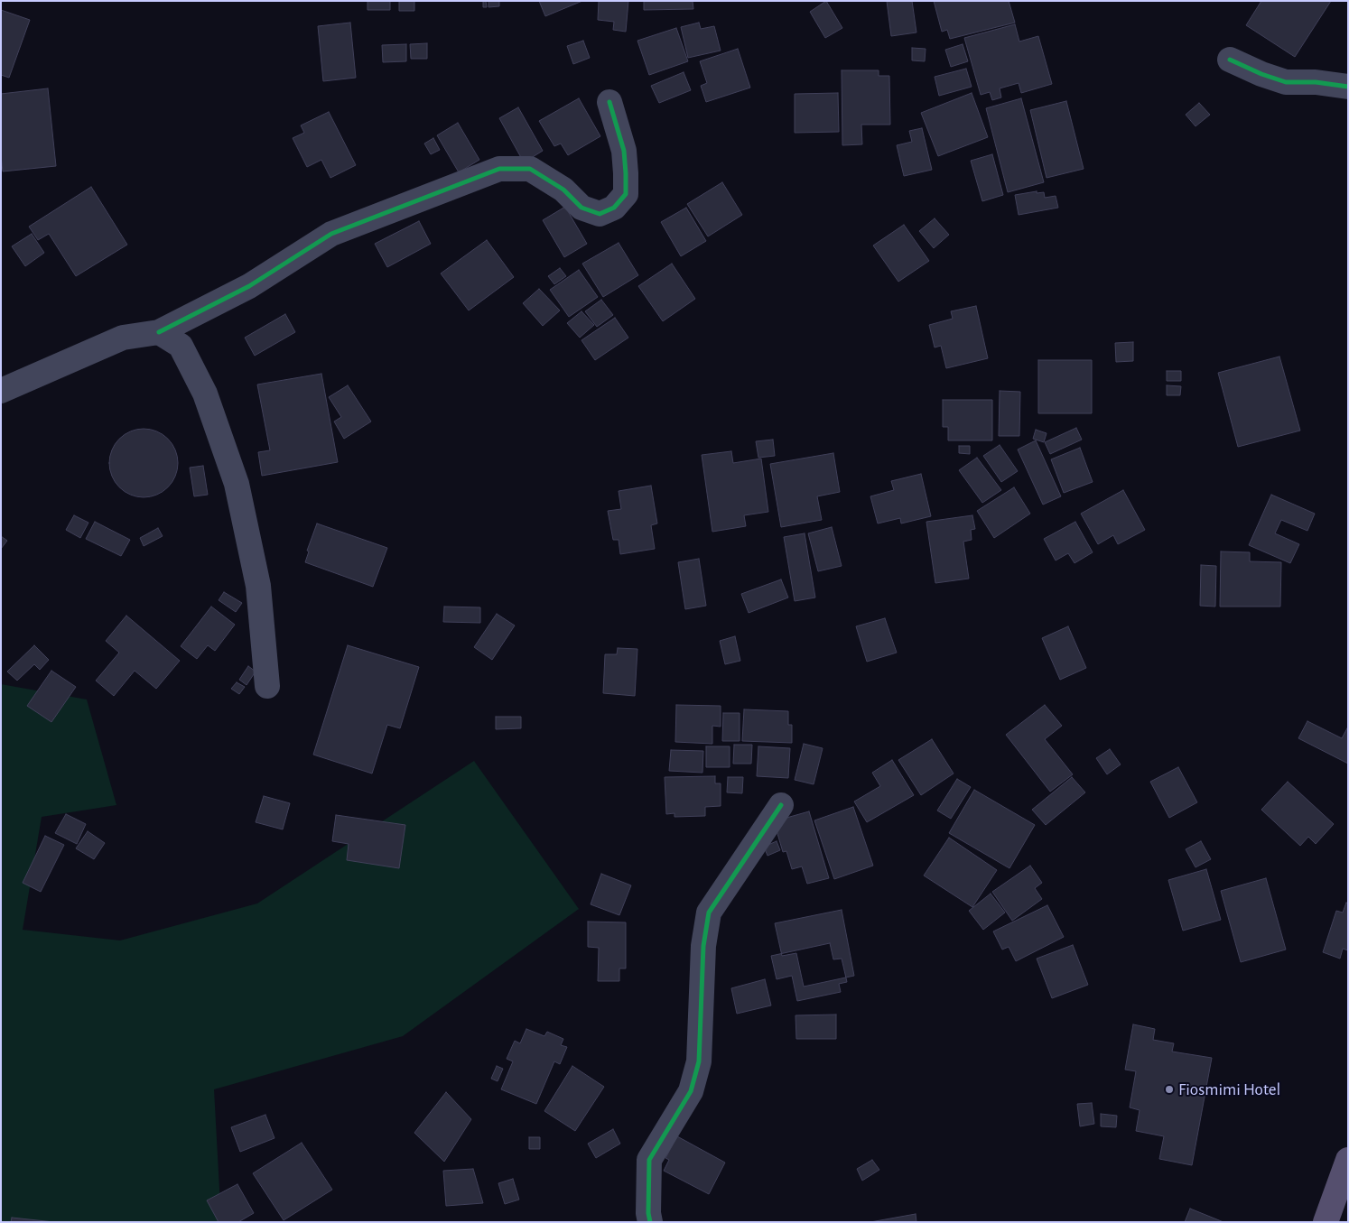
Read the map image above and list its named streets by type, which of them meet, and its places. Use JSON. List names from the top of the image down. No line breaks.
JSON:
{"places":["Fiosmimi Hotel"]}
